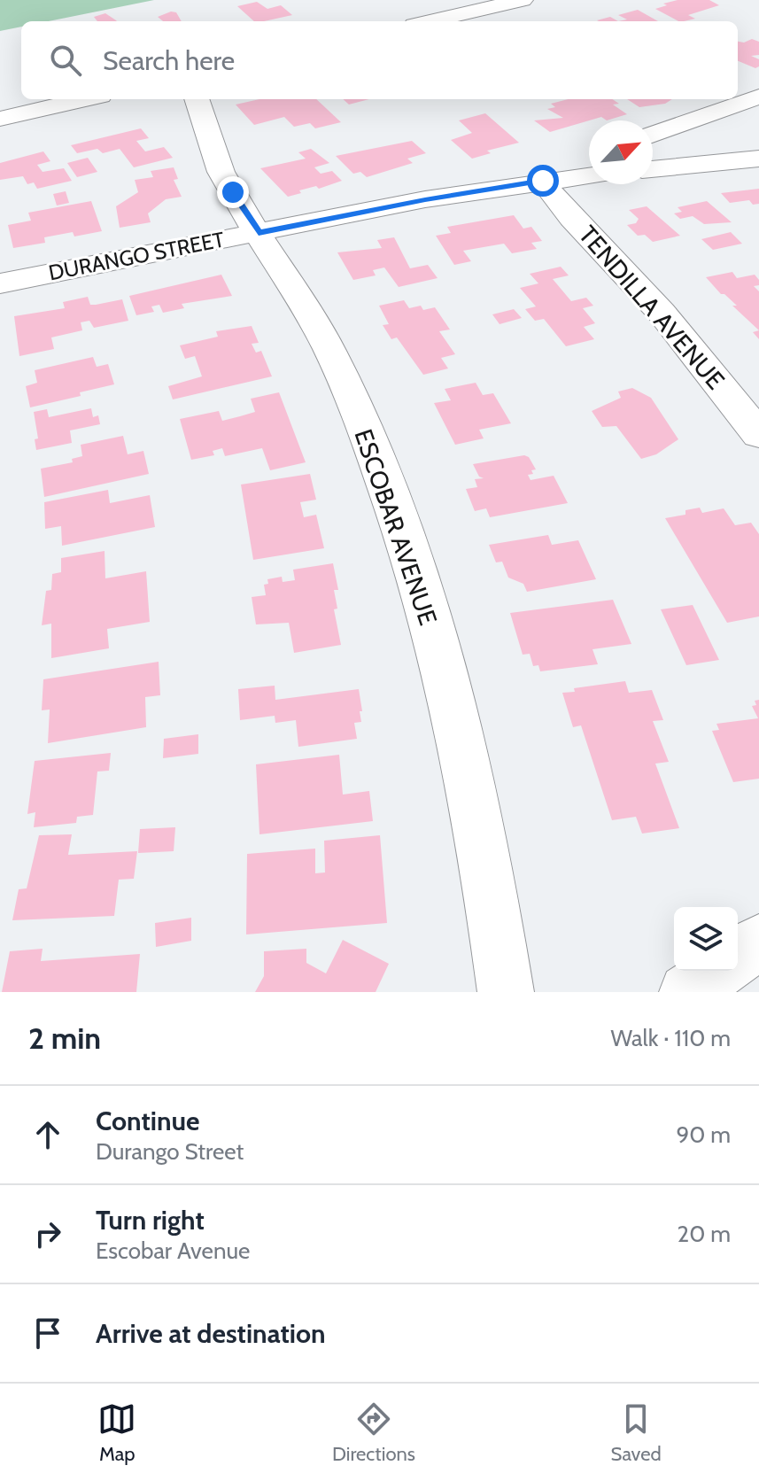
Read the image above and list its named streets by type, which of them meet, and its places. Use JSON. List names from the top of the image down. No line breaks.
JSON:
{"streets":{"street":["DURANGO STREET","TENDILLA AVENUE","ESCOBAR AVENUE"]},"crossings":[["DURANGO STREET","TENDILLA AVENUE"],["DURANGO STREET","ESCOBAR AVENUE"]],"north":"top right","page":{"search":"Search here","heading":["2 min","Walk · 110 m"],"list":[["Continue","Durango Street","90 m"],["Turn right","Escobar Avenue","20 m"],"Arrive at destination"],"nav":["Map","Directions","Saved"]}}
